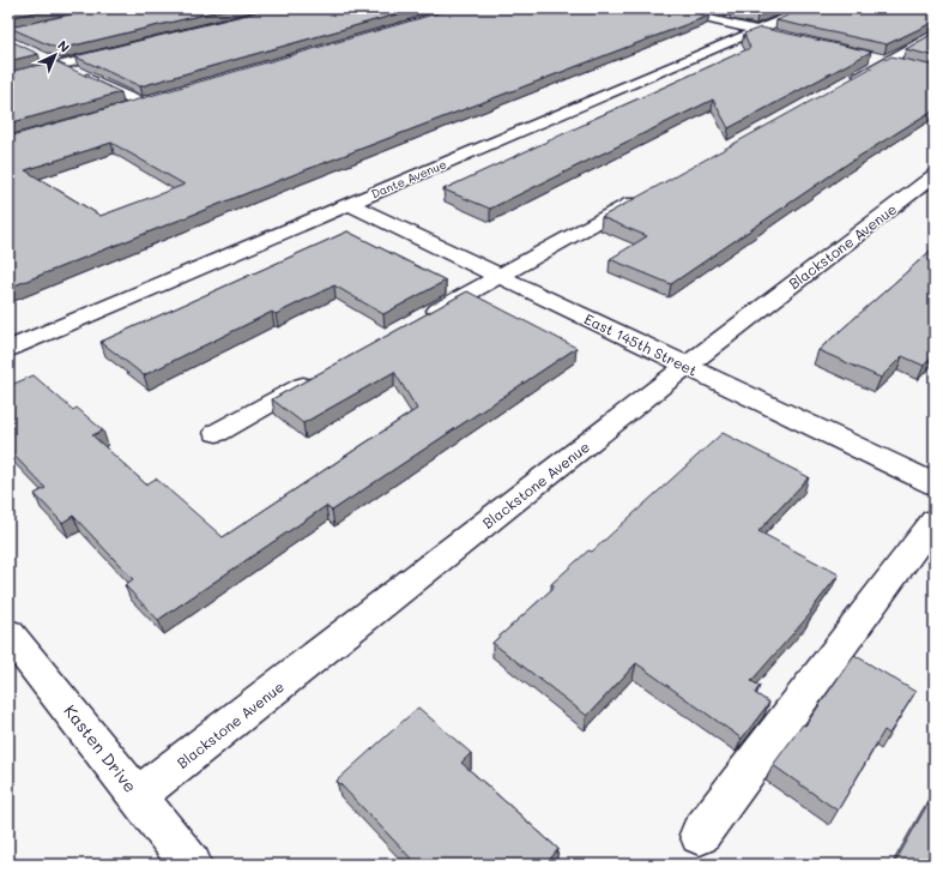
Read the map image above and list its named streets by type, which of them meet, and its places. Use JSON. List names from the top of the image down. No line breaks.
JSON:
{"streets":{"street":["Dante Avenue","Blackstone Avenue","East 145th Street","Kasten Drive"]},"crossings":[["Dante Avenue","East 145th Street"],["Blackstone Avenue","East 145th Street"],["Blackstone Avenue","Kasten Drive"]],"north":"top right"}
